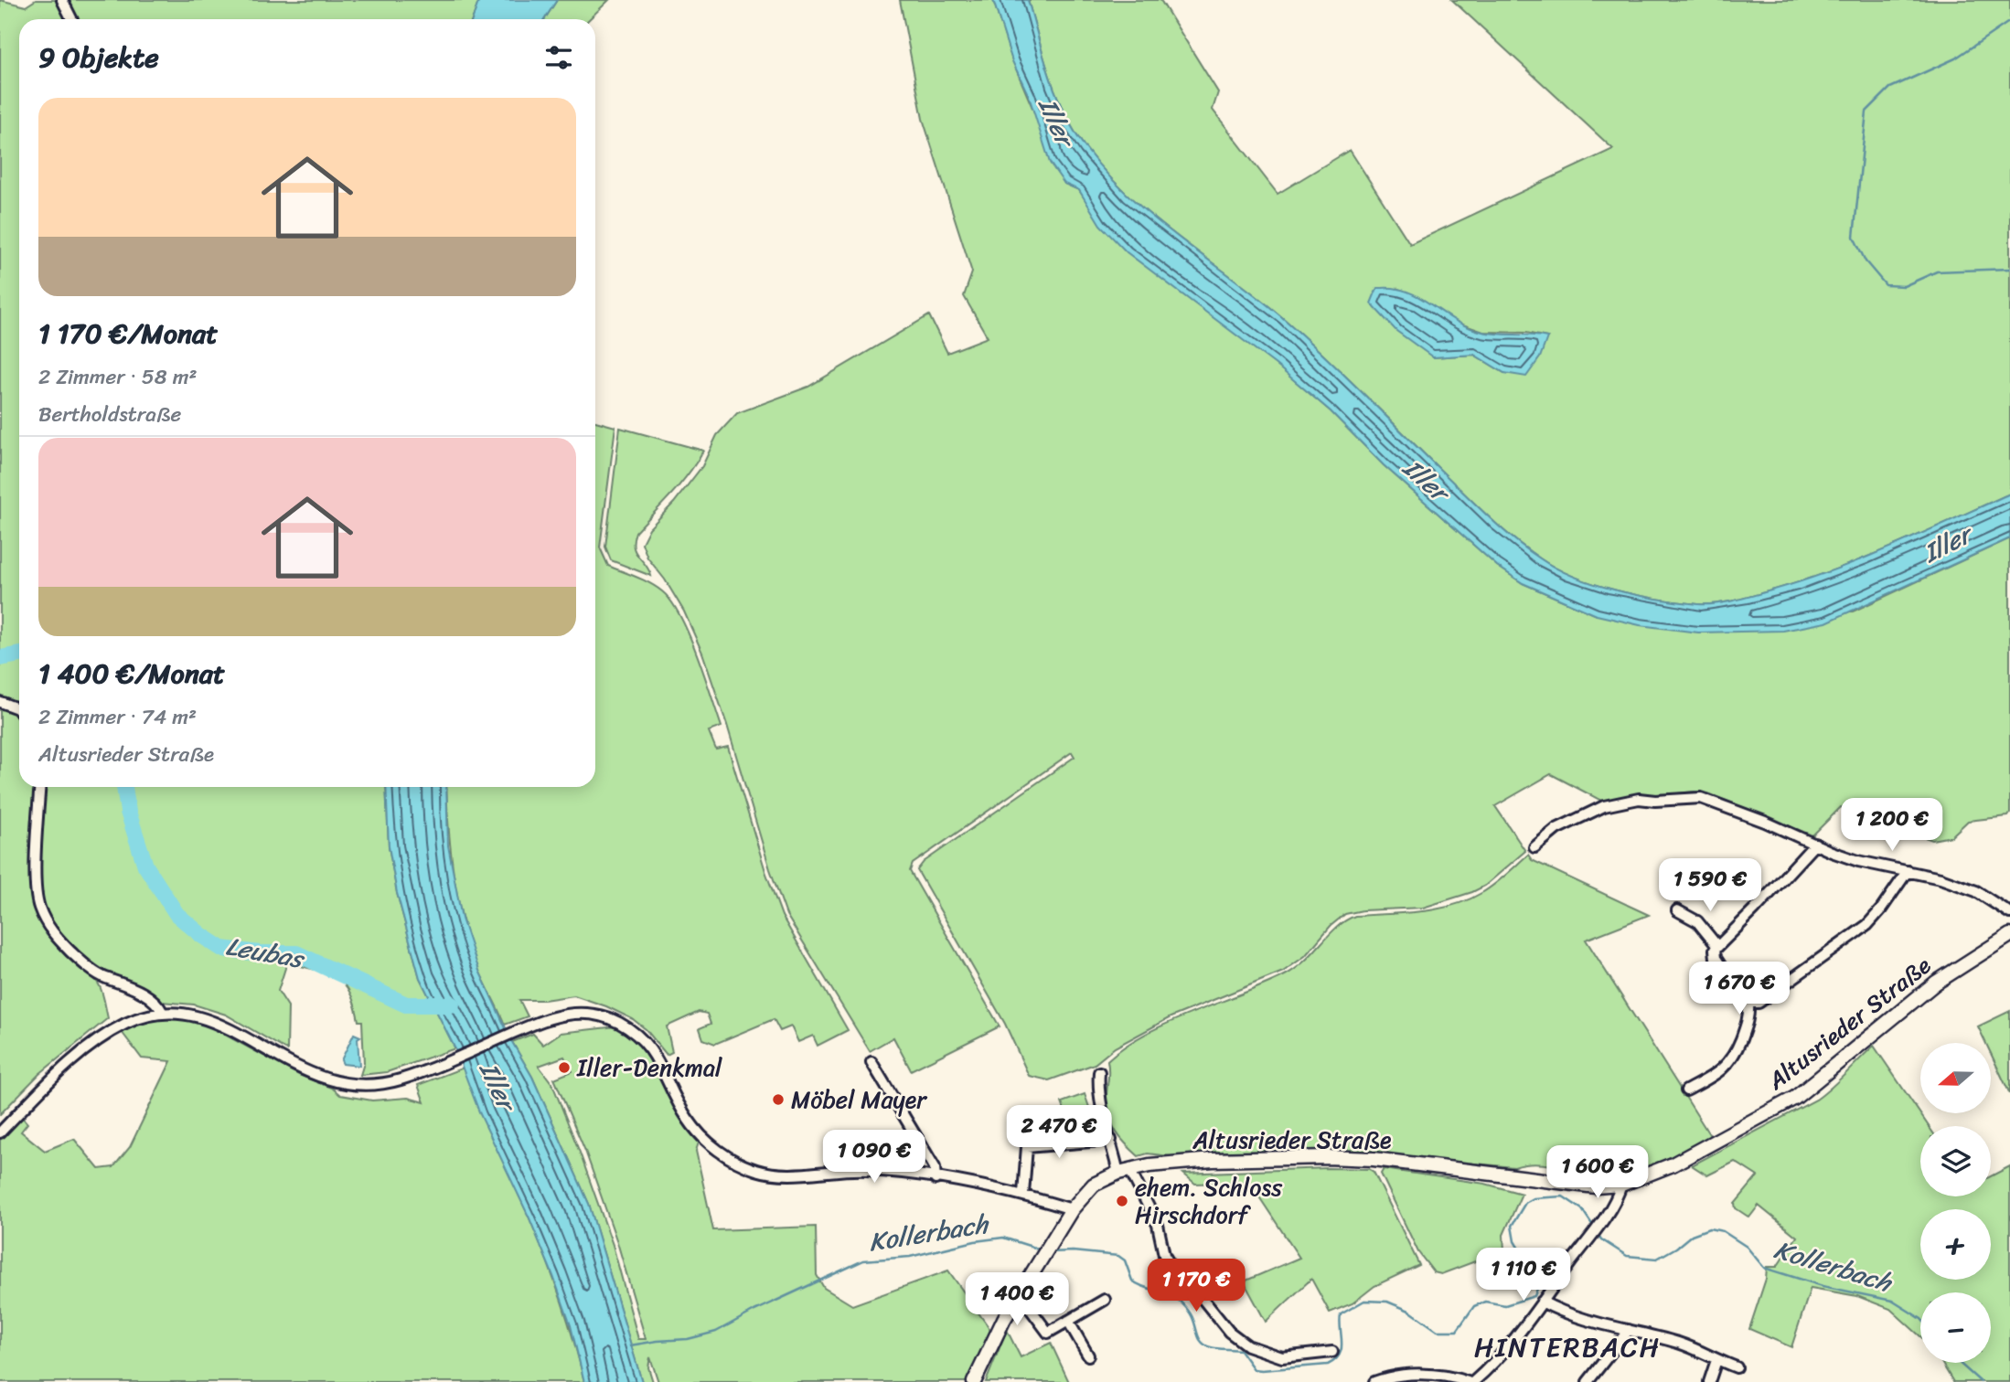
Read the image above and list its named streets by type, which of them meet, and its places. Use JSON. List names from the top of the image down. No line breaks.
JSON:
{"streets":{"main road":["Altusrieder Straße"]},"districts":["HINTERBACH"],"water":["Iller","Leubas","Kollerbach"],"places":["Iller-Denkmal","Möbel Mayer","ehem. Schloss Hirschdorf"],"north":"left","page":{"heading":"9 Objekte","list":[{"name":"1 170 €/Monat","note":"2 Zimmer · 58 m² · Bertholdstraße"},{"name":"1 400 €/Monat","note":"2 Zimmer · 74 m² · Altusrieder Straße"}],"price":["1 200 €","1 590 €","1 670 €","2 470 €","1 090 €","1 600 €","1 110 €","1 170 €","1 400 €"],"map_buttons":["+","−"]}}
